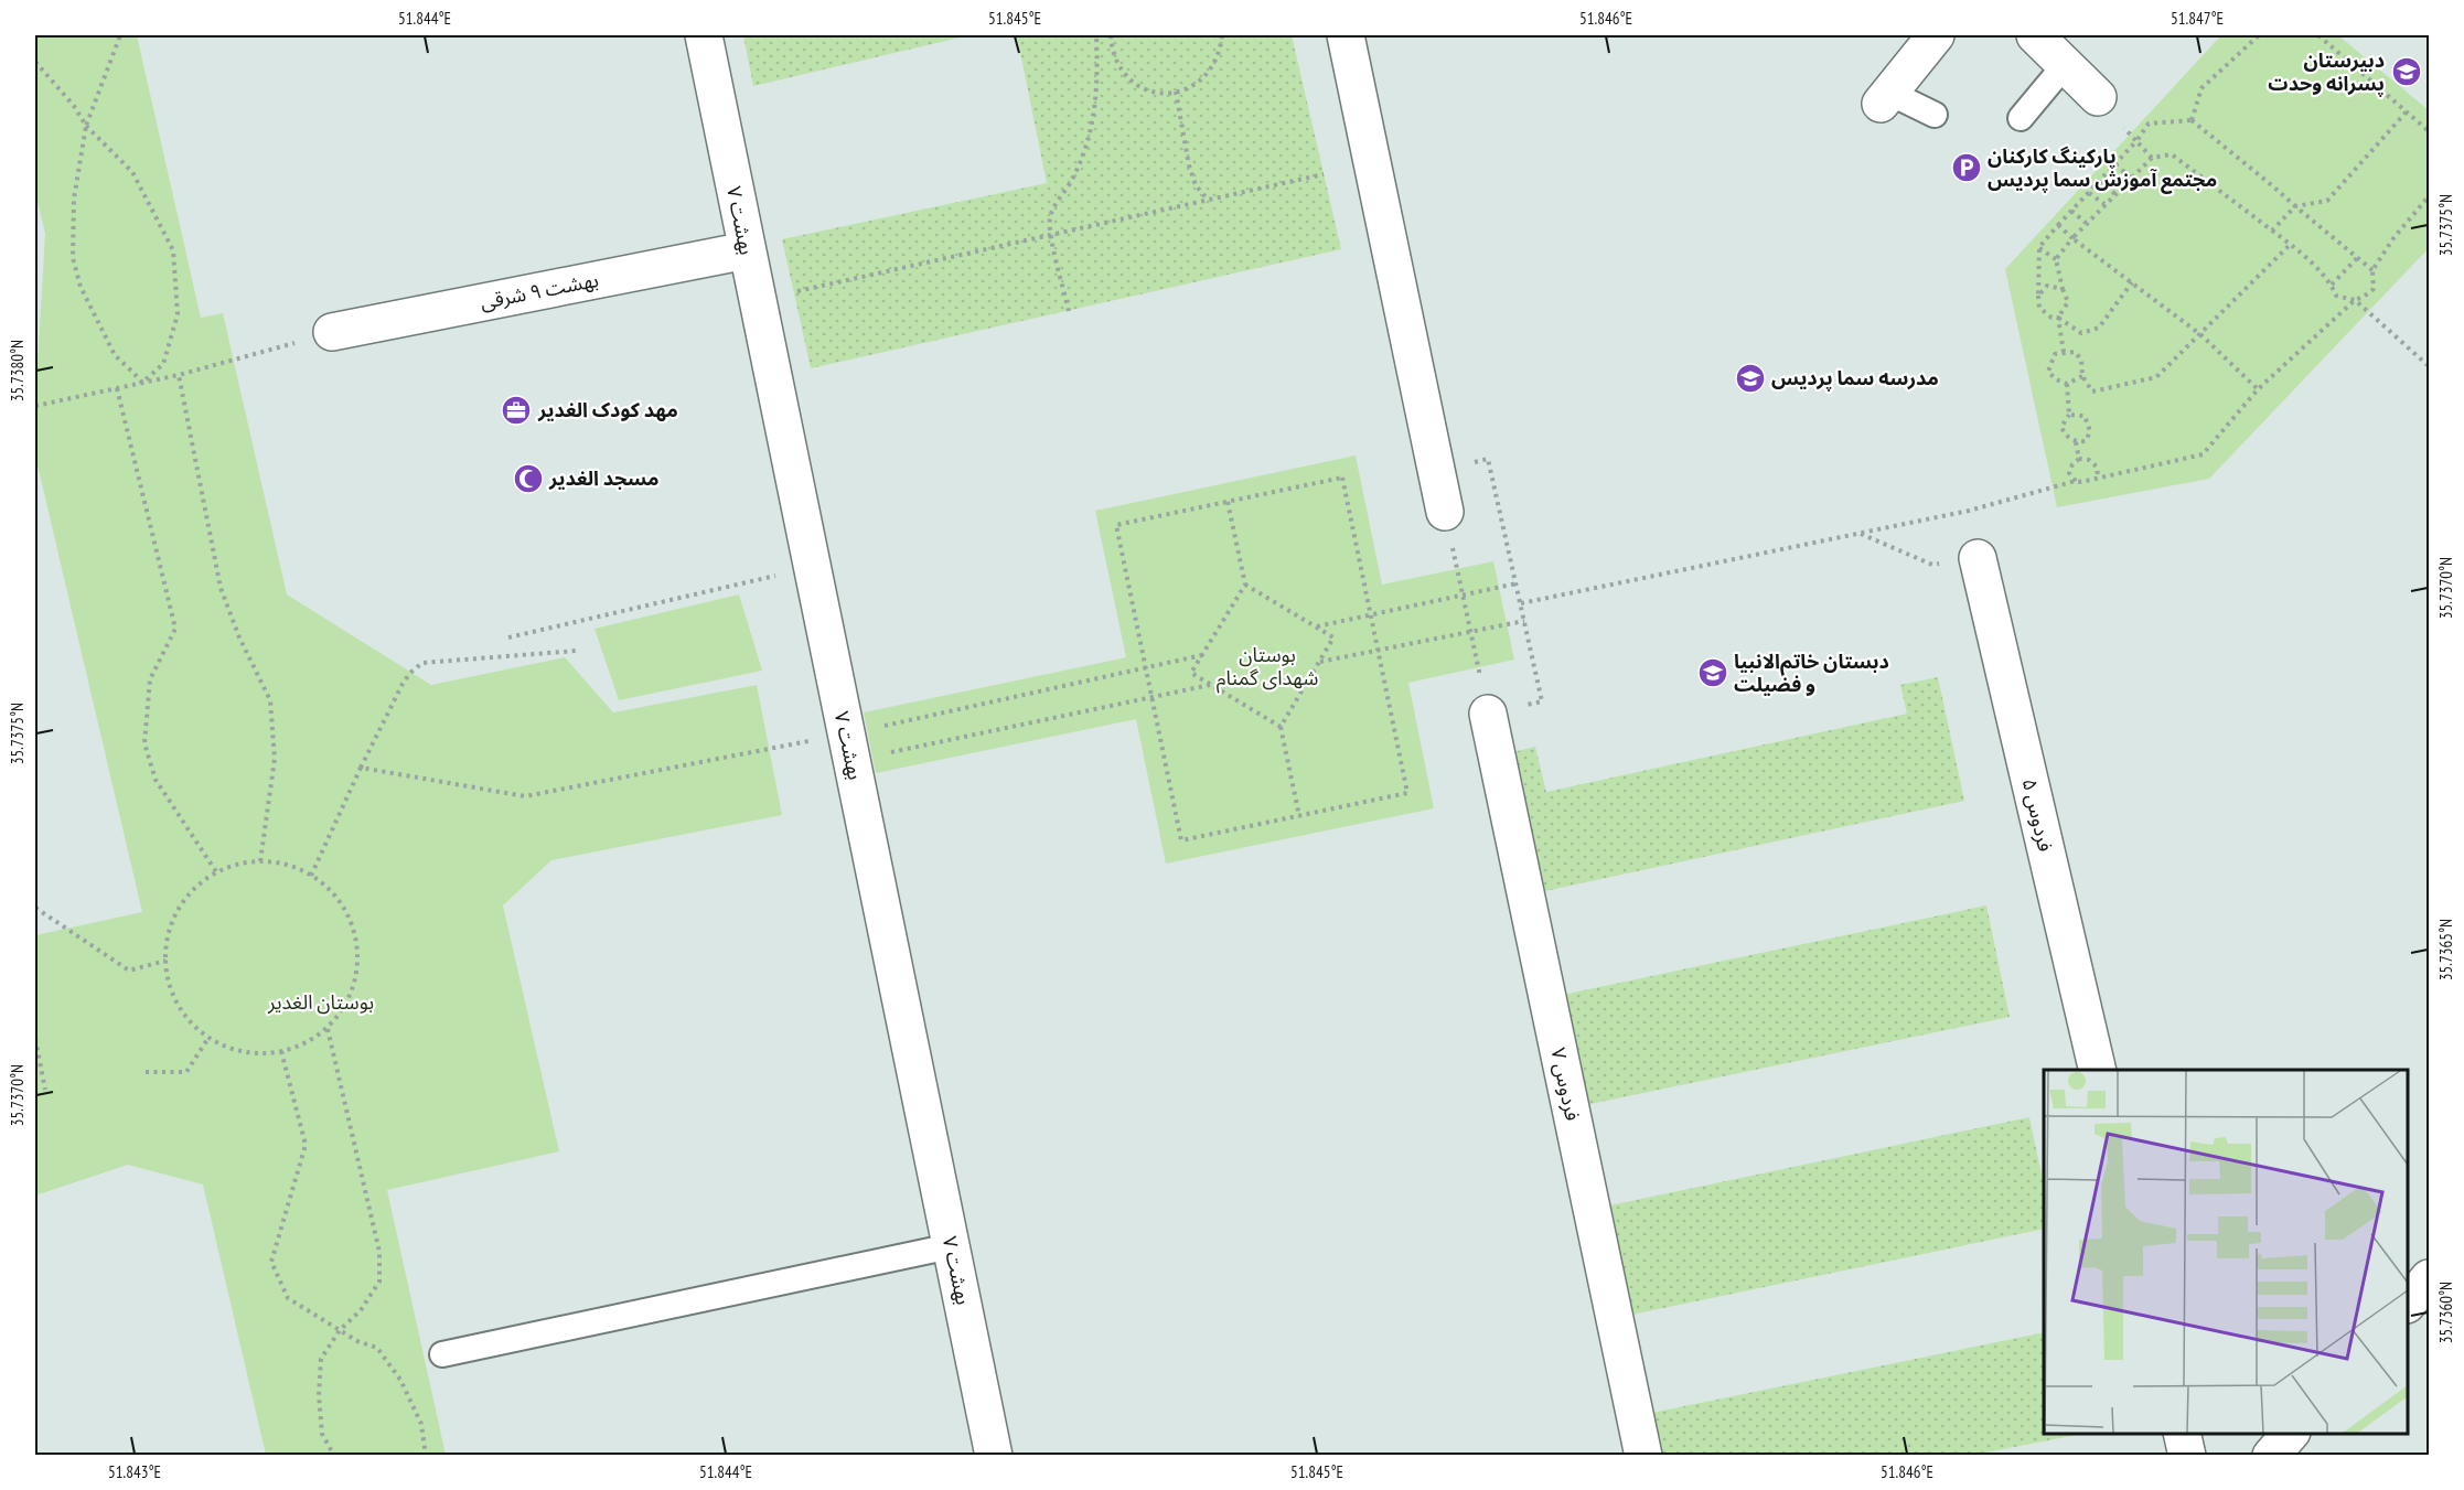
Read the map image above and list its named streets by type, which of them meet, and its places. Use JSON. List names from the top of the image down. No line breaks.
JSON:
{"streets":{"street":["بهشت ۷","بهشت ۹ شرقی","فردوس ۵","فردوس ۷"]},"crossings":[["بهشت ۷","بهشت ۹ شرقی"]],"parks":["بوستان شهدای گمنام","بوستان الغدیر"],"places":{"school or university":["دبیرستان پسرانه وحدت","مدرسه سما پردیس","دبستان خاتم‌الانبیا و فضیلت"],"parking":["پارکینگ کارکنان مجتمع آموزش سما پردیس"],"office":["مهد کودک الغدیر"],"mosque":["مسجد الغدیر"]},"coordinates":["51.844°E","51.845°E","51.846°E","51.847°E","35.7375°N","35.7380°N","35.7370°N","35.7365°N","35.7360°N","51.843°E"]}
